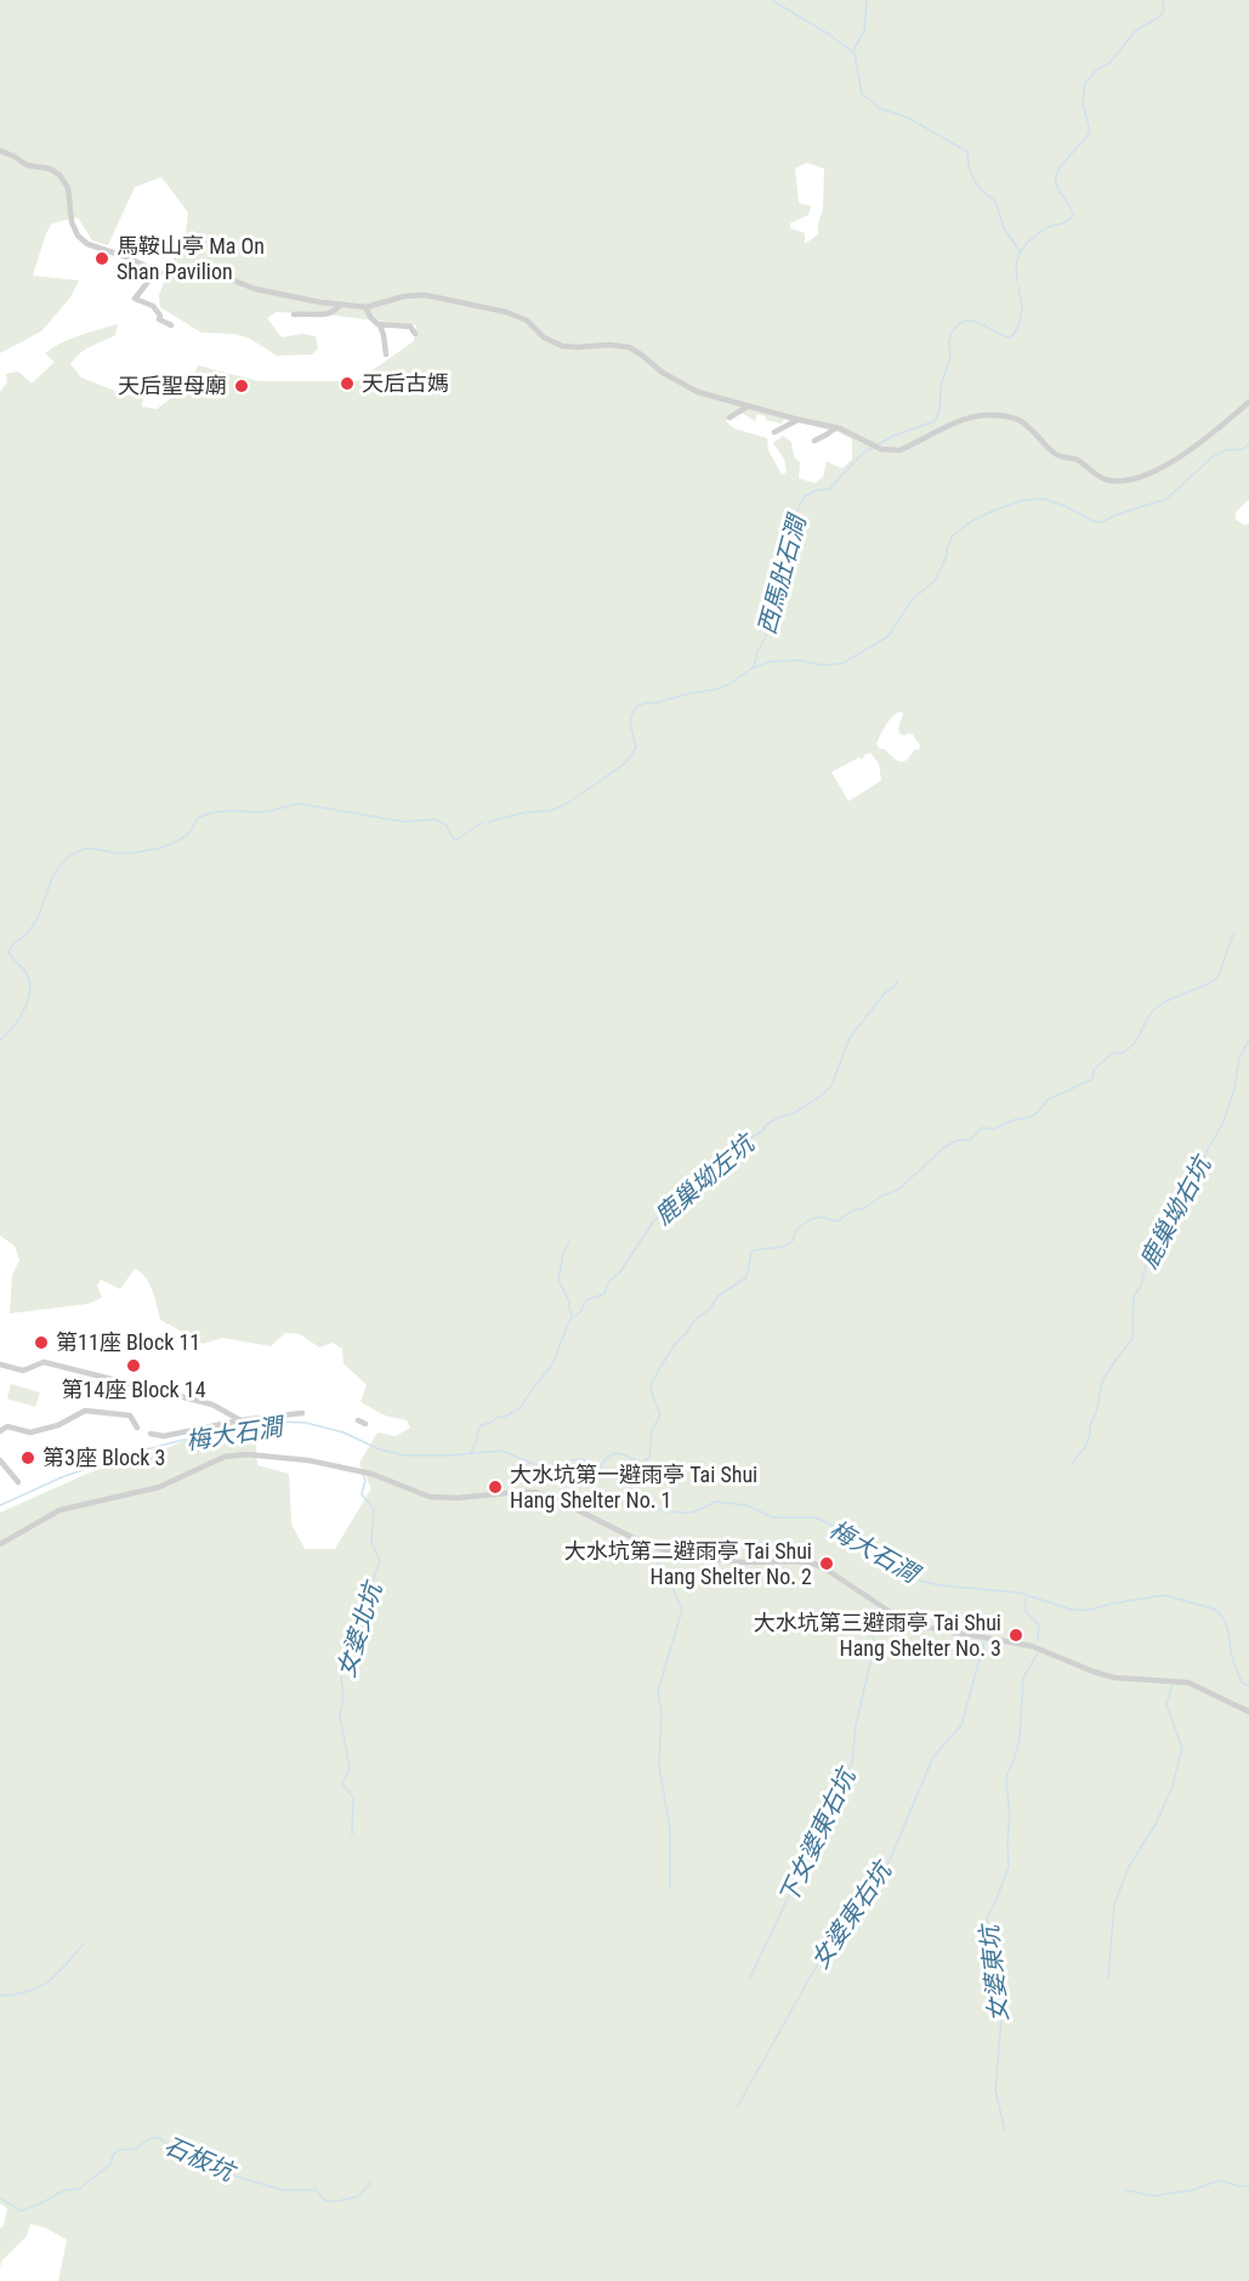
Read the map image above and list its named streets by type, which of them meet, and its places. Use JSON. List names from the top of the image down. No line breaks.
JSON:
{"water":["西馬肚石澗","鹿巢坳左坑","鹿巢坳右坑","梅大石澗","女婆北坑","下女婆東右坑","女婆東右坑","女婆東坑","石板坑"],"places":["馬鞍山亭 Ma On Shan Pavilion","天后古媽","天后聖母廟","第11座 Block 11","第14座 Block 14","第3座 Block 3","大水坑第一避雨亭 Tai Shui Hang Shelter No. 1","大水坑第二避雨亭 Tai Shui Hang Shelter No. 2","大水坑第三避雨亭 Tai Shui Hang Shelter No. 3"]}
